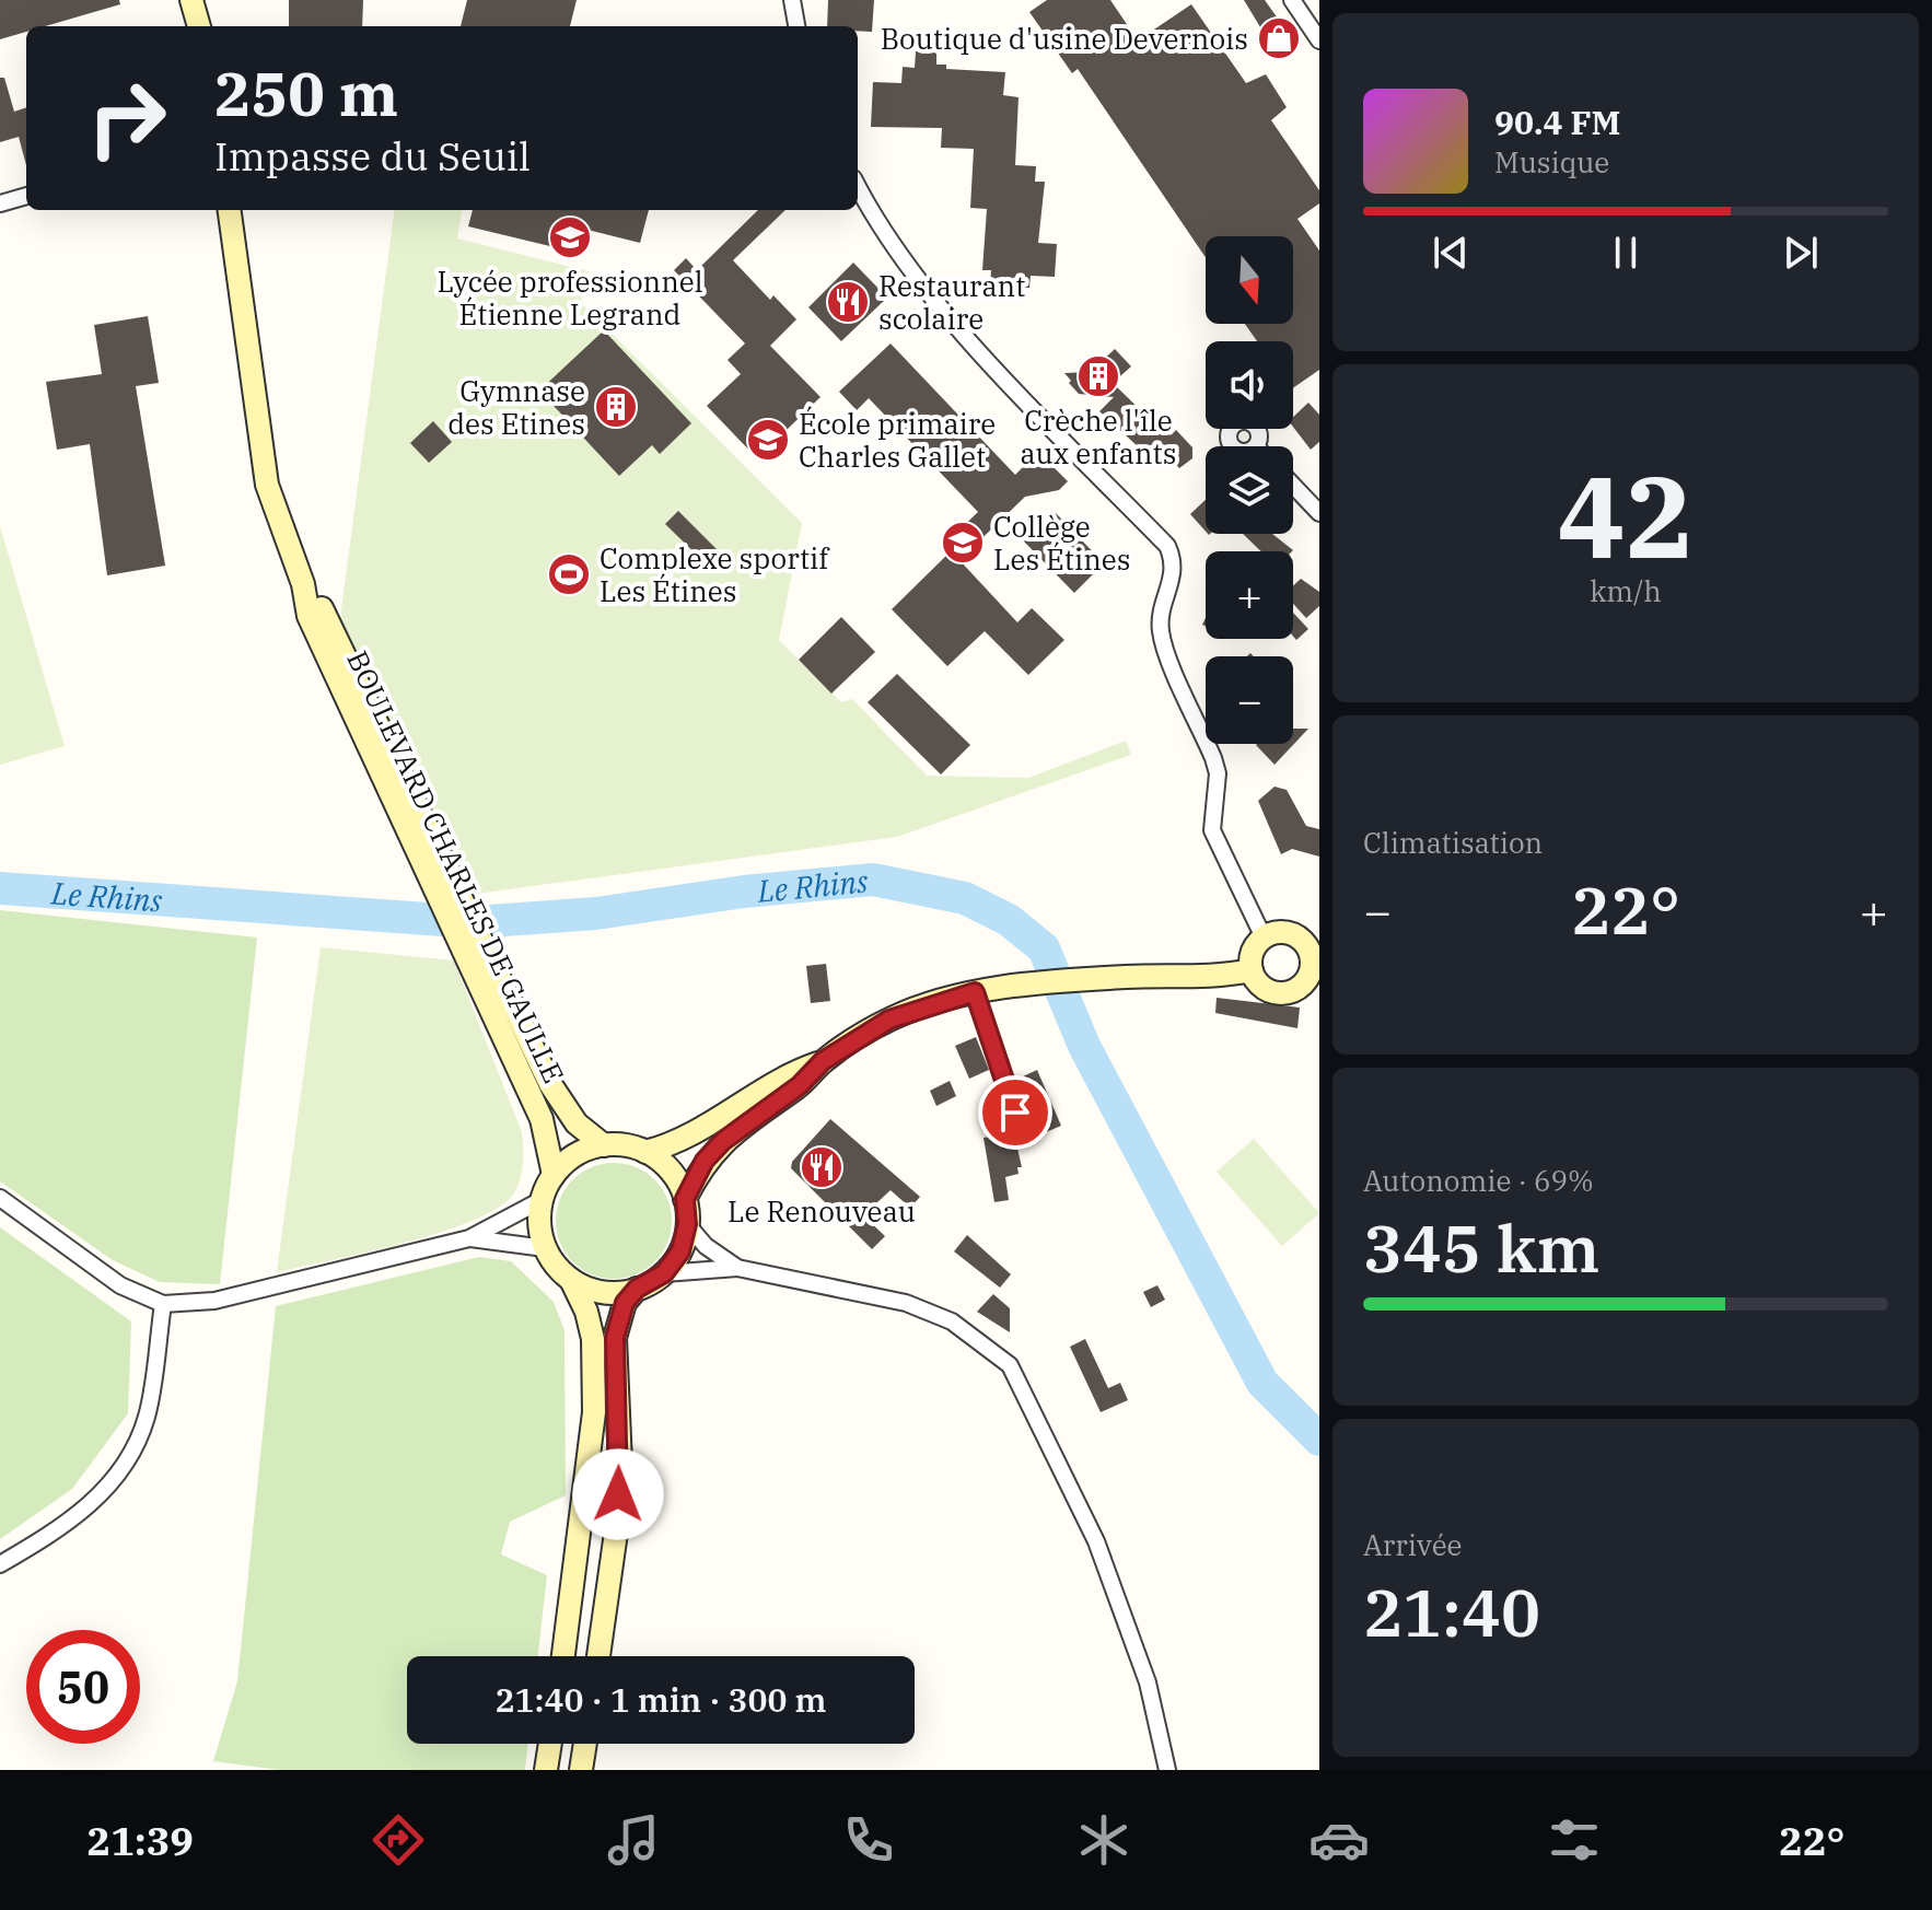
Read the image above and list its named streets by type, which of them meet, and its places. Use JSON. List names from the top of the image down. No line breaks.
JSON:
{"streets":{"main road":["BOULEVARD CHARLES DE GAULLE"]},"water":["Le Rhins"],"places":{"shop":["Boutique d'usine Devernois"],"school or university":["Lycée professionnel Étienne Legrand","École primaire Charles Gallet","Collège Les Étines"],"restaurant":["Restaurant scolaire","Le Renouveau"],"building":["Crèche l'île aux enfants","Gymnase des Etines"],"sports":["Complexe sportif Les Étines"]},"north":"bottom","page":{"turn":["250 m","Impasse du Seuil"],"song":["90.4 FM","Musique"],"map_buttons":["+","−"],"tile":[["42","km/h"],"Climatisation",["Autonomie · 69%","345 km"],["Arrivée","21:40"]],"heat":["−","22°","+"],"limit":"50","trip":"21:40 · 1 min · 300 m","tabs":["21:39","22°"]}}
